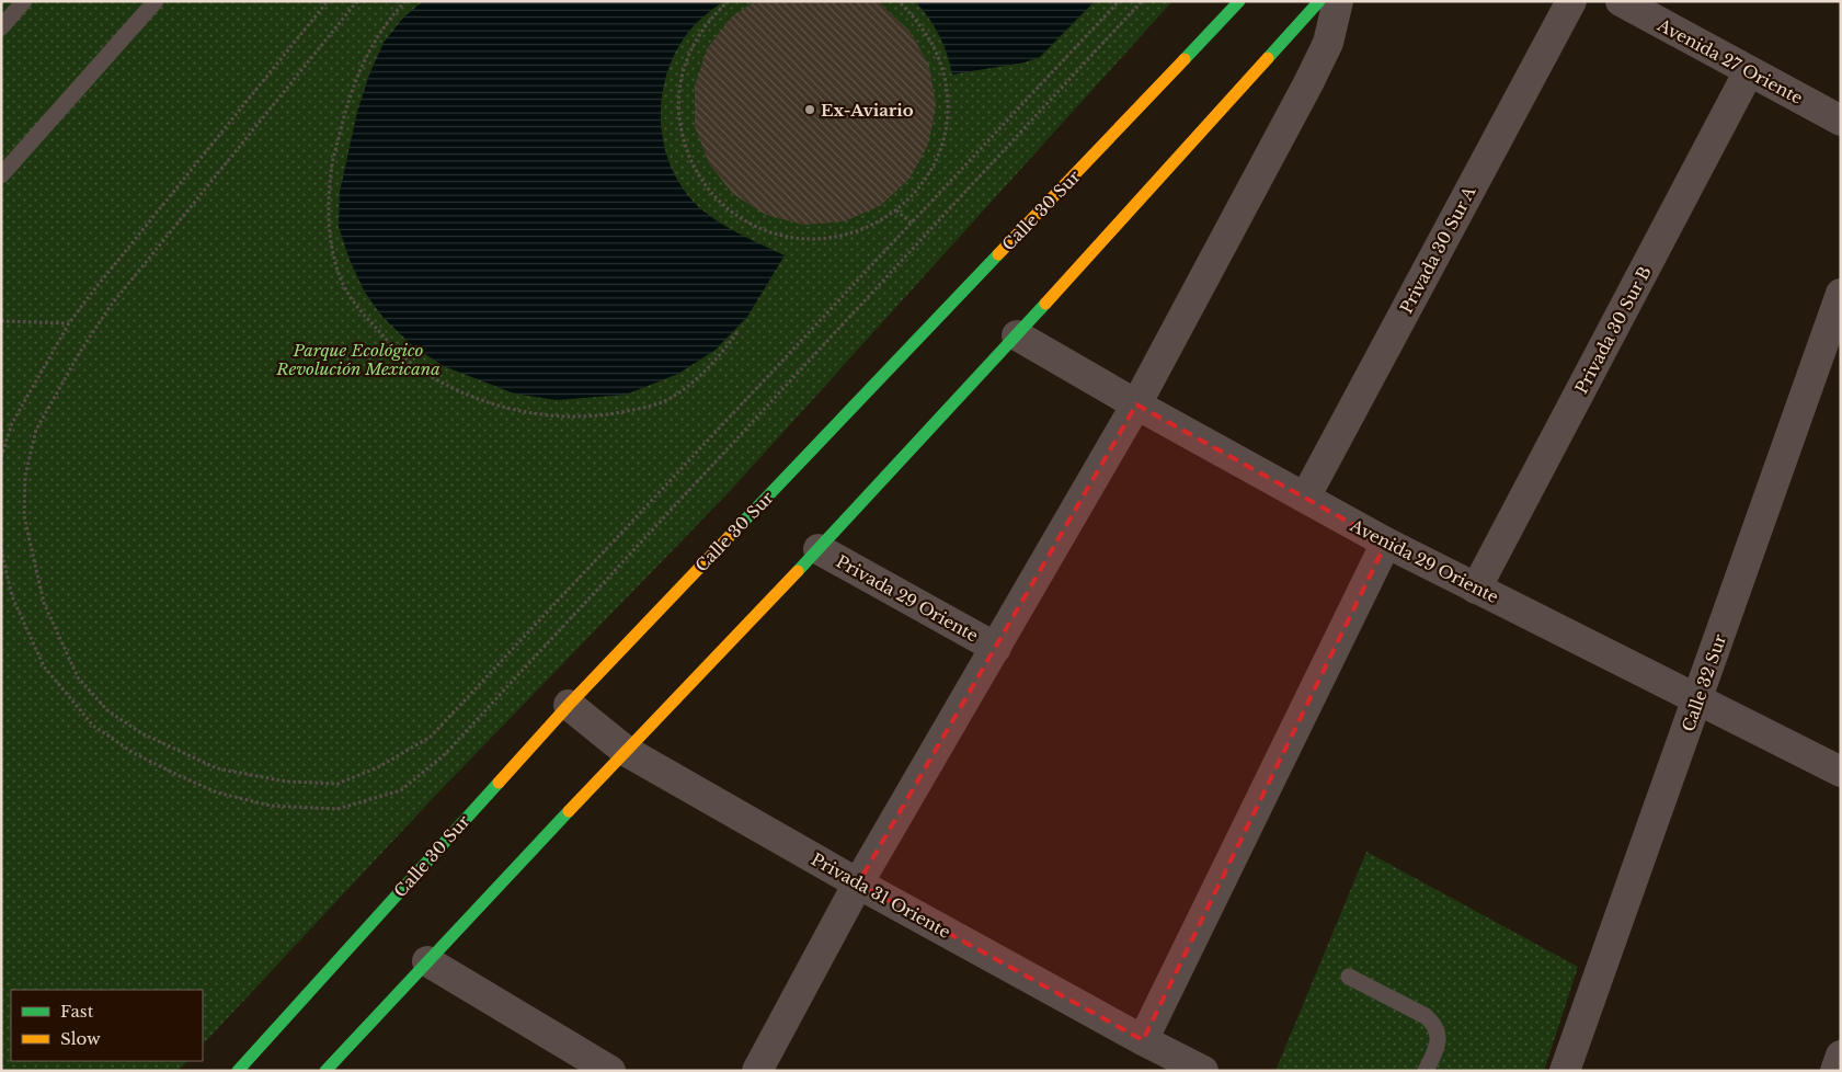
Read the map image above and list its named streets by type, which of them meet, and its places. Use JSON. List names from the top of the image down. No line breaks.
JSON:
{"streets":{"main road":["Calle 30 Sur"],"street":["Avenida 27 Oriente","Privada 30 Sur A","Privada 30 Sur B","Avenida 29 Oriente","Privada 29 Oriente","Calle 32 Sur","Privada 31 Oriente"]},"crossings":[["Avenida 27 Oriente","Privada 30 Sur B"],["Calle 30 Sur","Privada 31 Oriente"],["Privada 30 Sur A","Avenida 29 Oriente"],["Privada 30 Sur B","Avenida 29 Oriente"],["Avenida 29 Oriente","Calle 32 Sur"]],"parks":["Parque Ecológico Revolución Mexicana"],"places":["Ex-Aviario"],"legend":["Fast","Slow"]}
